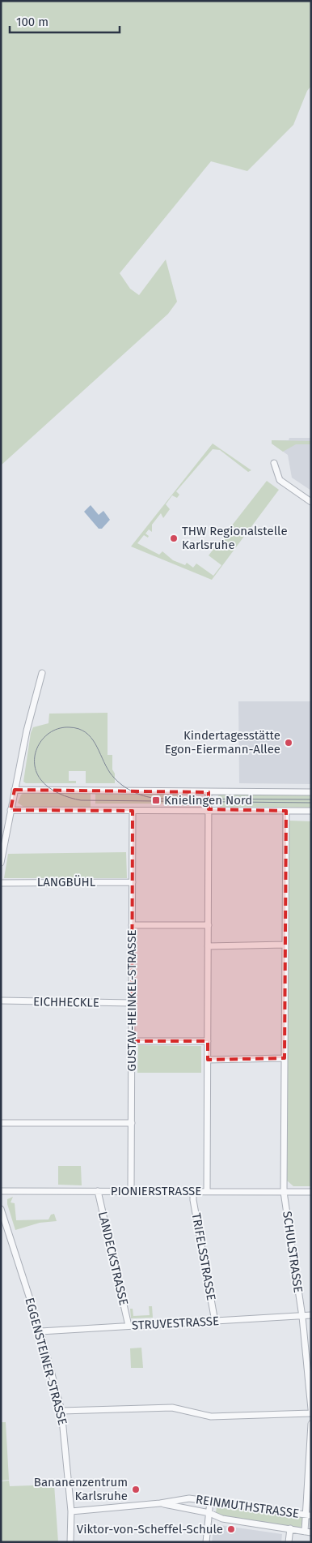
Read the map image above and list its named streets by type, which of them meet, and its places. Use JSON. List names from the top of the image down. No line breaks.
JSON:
{"streets":{"street":["LANGBÜHL","GUSTAV-HEINKEL-STRASSE","EICHHECKLE","PIONIERSTRASSE","SCHULSTRASSE","TRIFELSSTRASSE","LANDECKSTRASSE","STRUVESTRASSE","EGGENSTEINER STRASSE","REINMUTHSTRASSE"]},"crossings":[["LANGBÜHL","GUSTAV-HEINKEL-STRASSE"],["GUSTAV-HEINKEL-STRASSE","EICHHECKLE"],["GUSTAV-HEINKEL-STRASSE","PIONIERSTRASSE"],["PIONIERSTRASSE","SCHULSTRASSE"],["PIONIERSTRASSE","TRIFELSSTRASSE"],["PIONIERSTRASSE","LANDECKSTRASSE"],["SCHULSTRASSE","STRUVESTRASSE"],["TRIFELSSTRASSE","STRUVESTRASSE"],["LANDECKSTRASSE","STRUVESTRASSE"],["STRUVESTRASSE","EGGENSTEINER STRASSE"],["EGGENSTEINER STRASSE","REINMUTHSTRASSE"]],"places":{"other":["THW Regionalstelle Karlsruhe","Kindertagesstätte Egon-Eiermann-Allee","Bananenzentrum Karlsruhe","Viktor-von-Scheffel-Schule"],"transit":["Knielingen Nord"]},"scale_bar":"100 m"}
